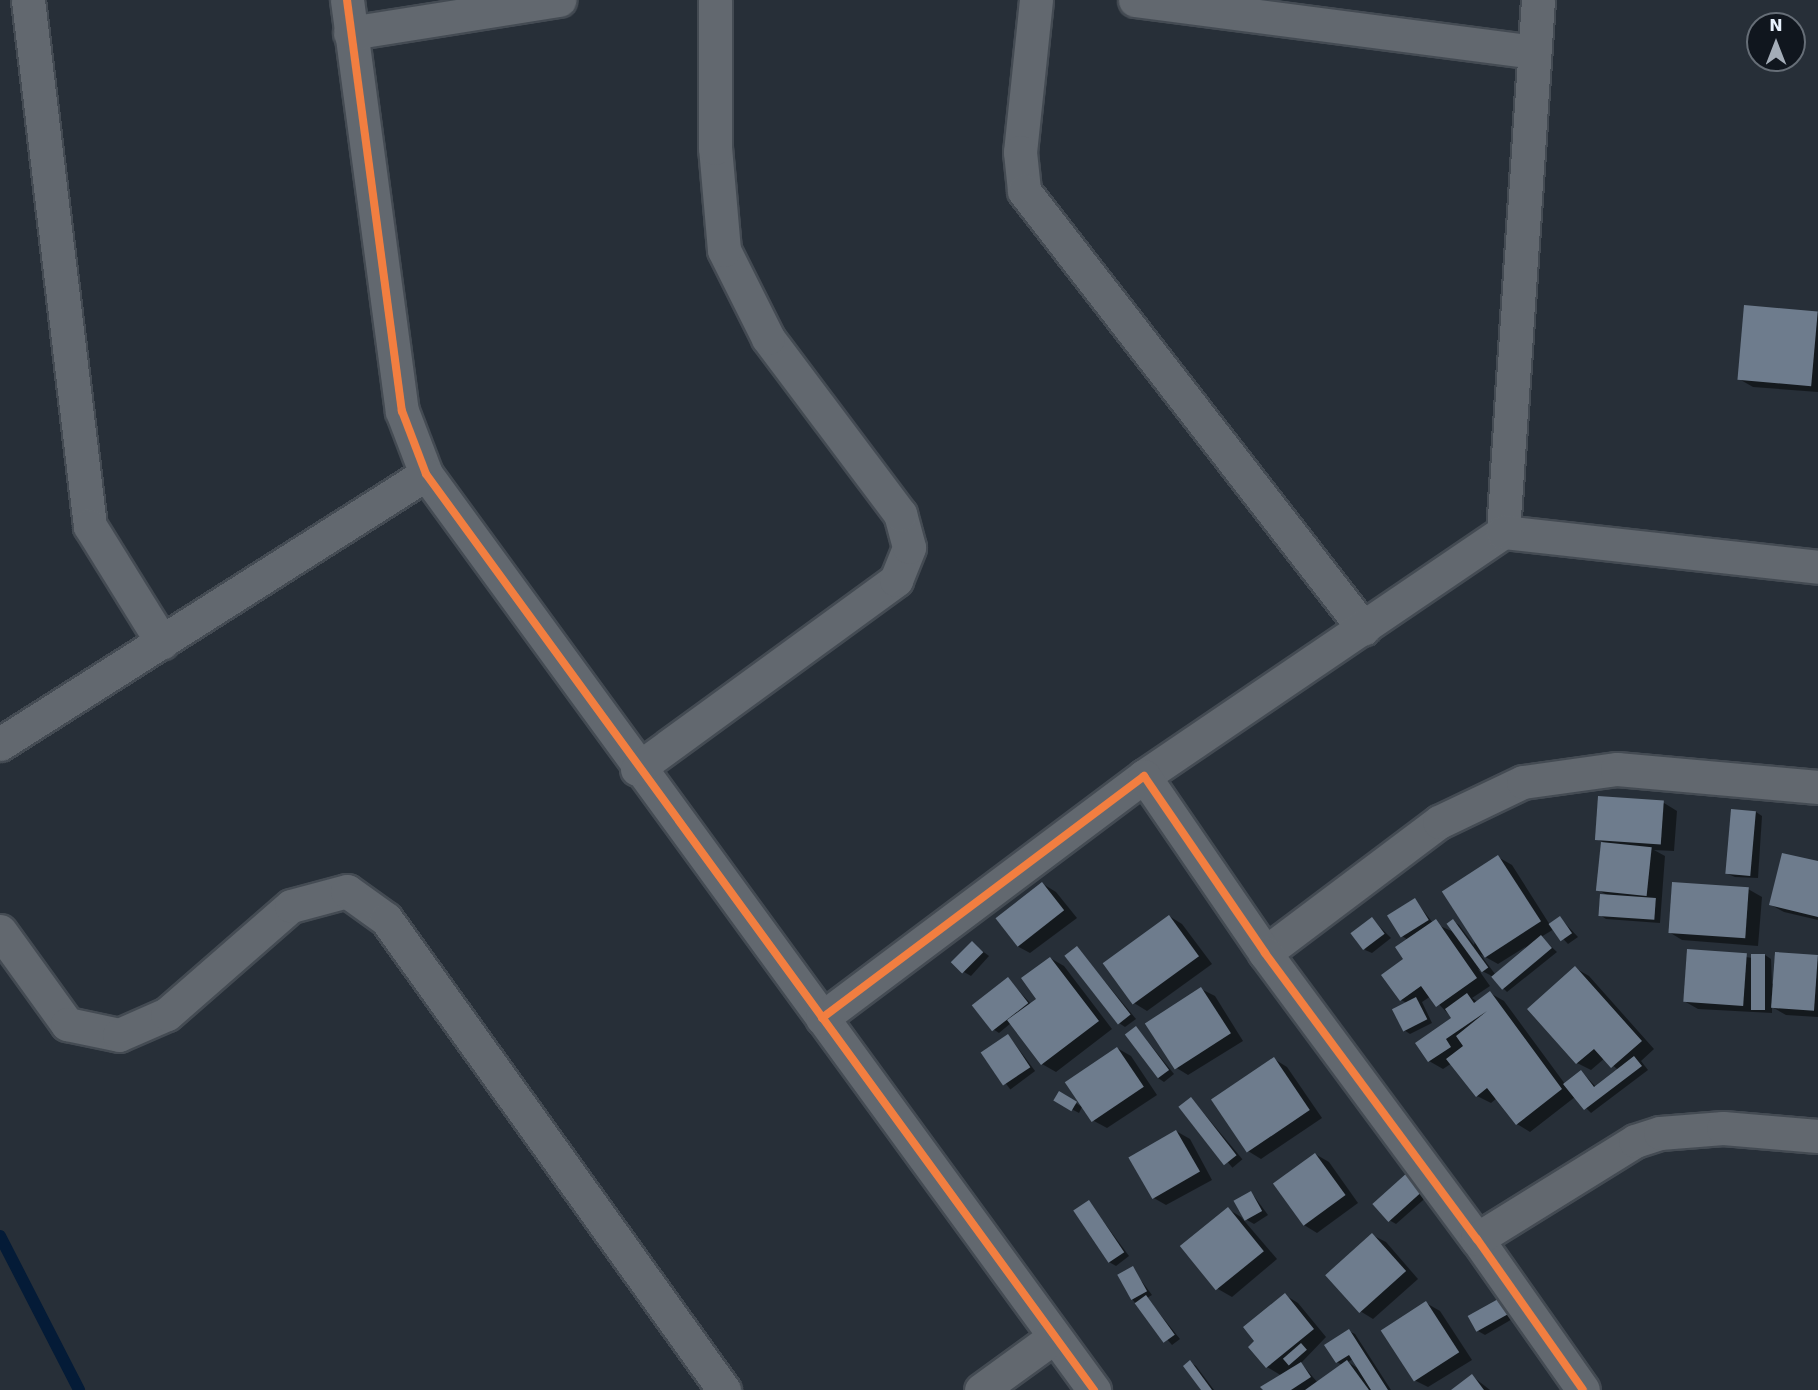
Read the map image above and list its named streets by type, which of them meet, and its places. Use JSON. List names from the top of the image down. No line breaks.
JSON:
{"north":"top"}
